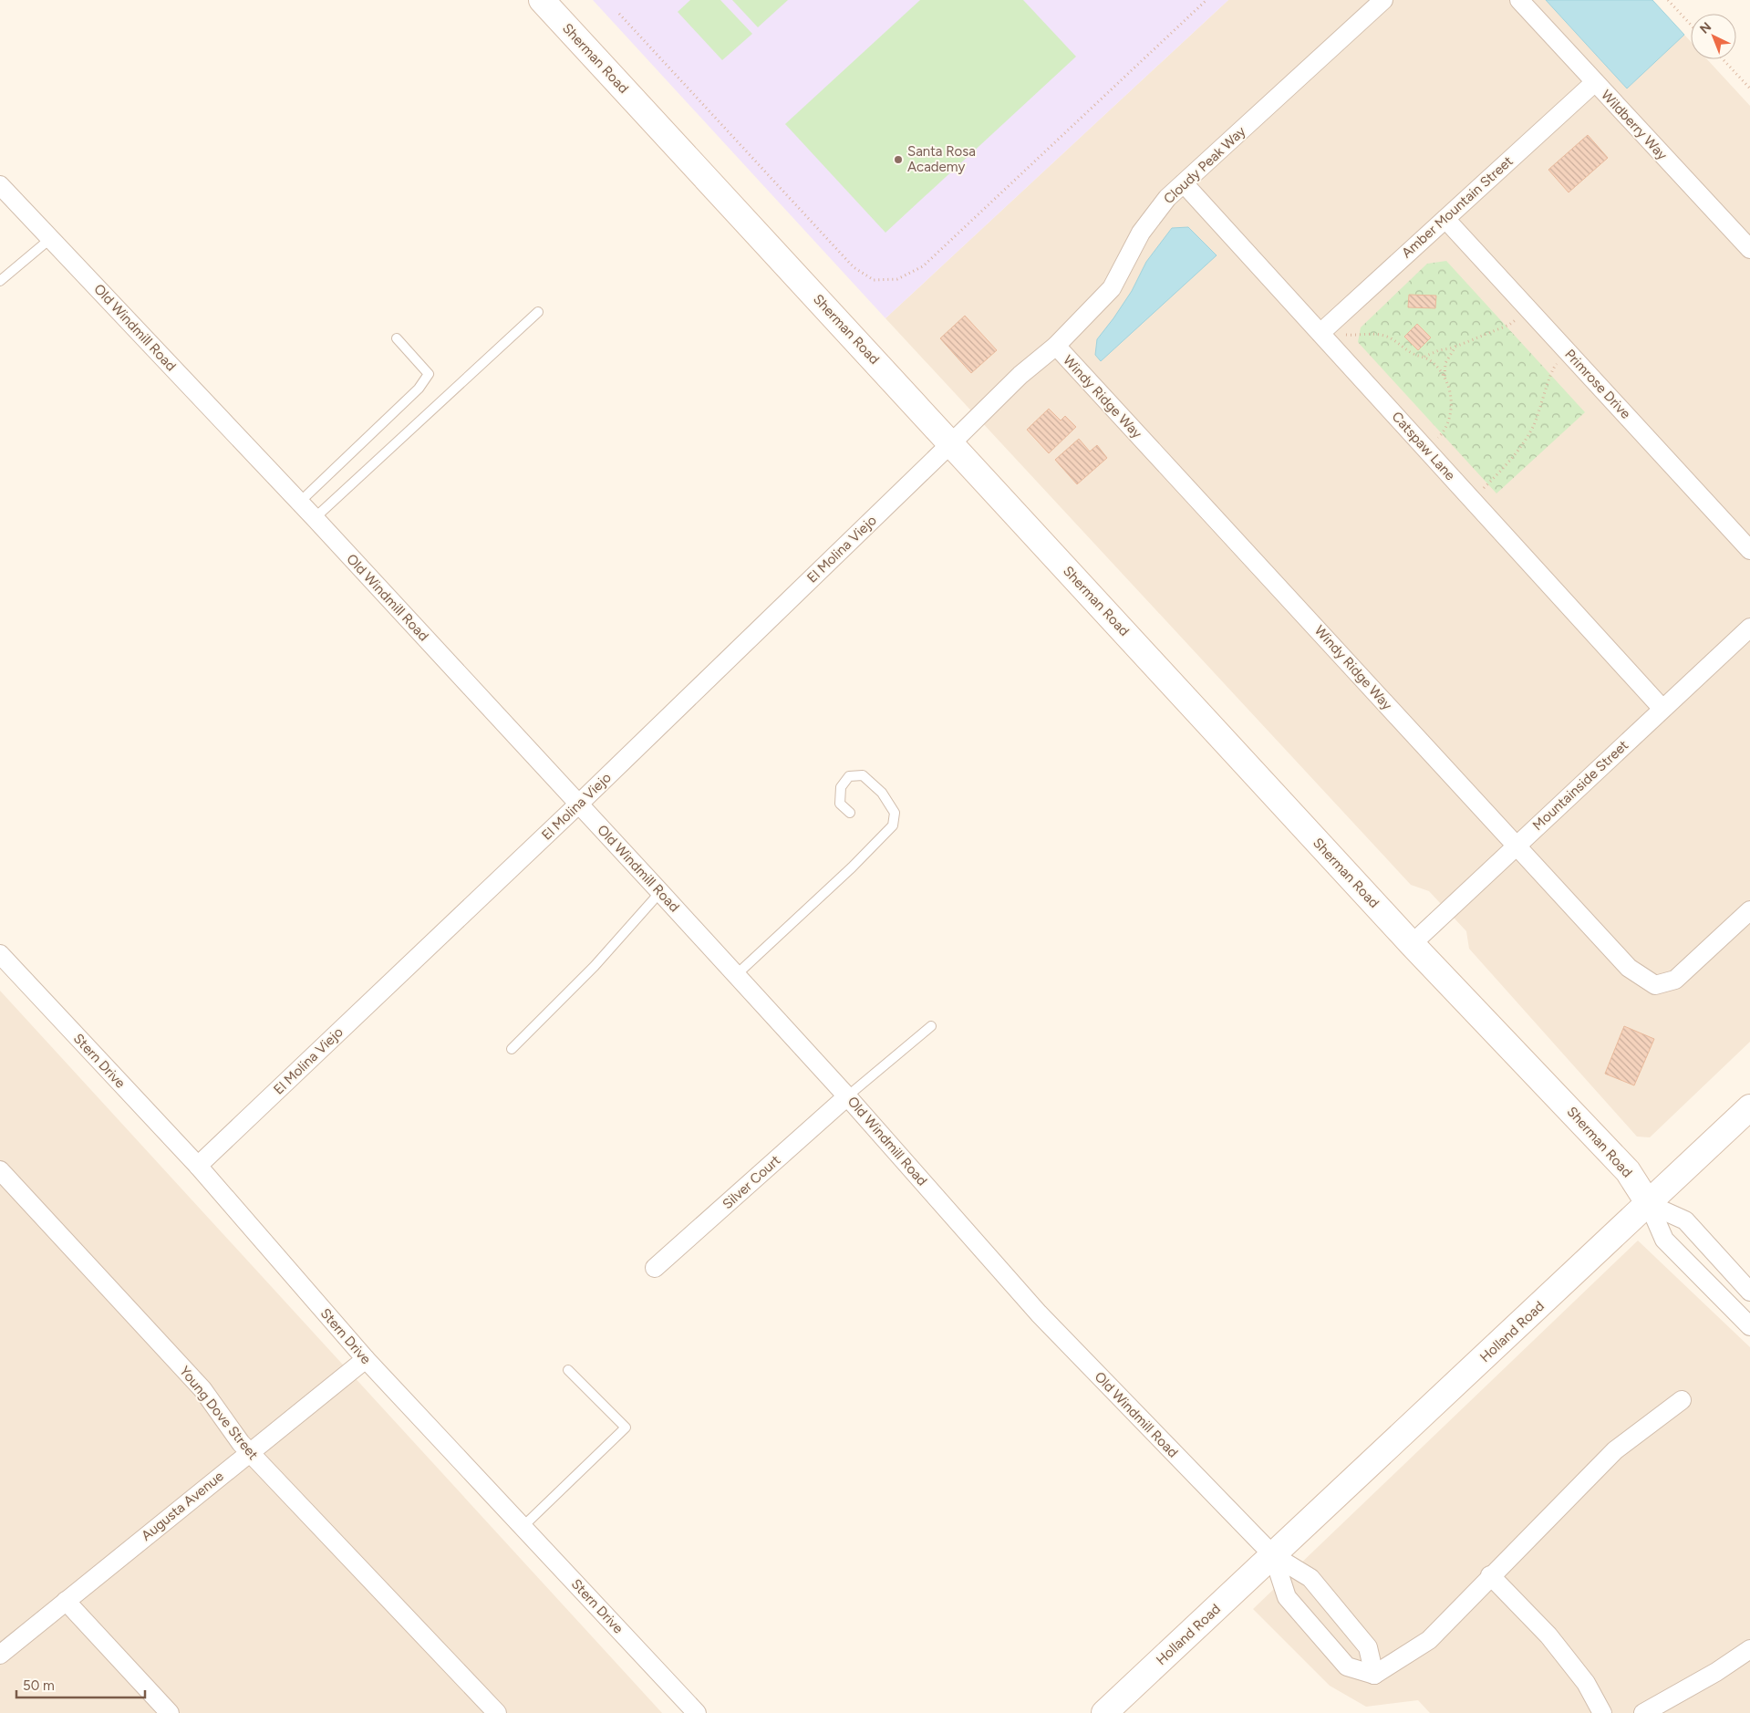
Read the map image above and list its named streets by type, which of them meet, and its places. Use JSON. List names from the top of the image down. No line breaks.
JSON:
{"streets":{"street":["Sherman Road","Wildberry Way","Cloudy Peak Way","Amber Mountain Street","Old Windmill Road","Primrose Drive","Windy Ridge Way","Catspaw Lane","El Molina Viejo","Mountainside Street","Stern Drive","Silver Court","Holland Road","Young Dove Street","Augusta Avenue"]},"crossings":[["Sherman Road","Cloudy Peak Way"],["Sherman Road","El Molina Viejo"],["Sherman Road","Mountainside Street"],["Sherman Road","Holland Road"],["Wildberry Way","Amber Mountain Street"],["Cloudy Peak Way","Windy Ridge Way"],["Cloudy Peak Way","Catspaw Lane"],["Cloudy Peak Way","El Molina Viejo"],["Amber Mountain Street","Primrose Drive"],["Amber Mountain Street","Catspaw Lane"],["Old Windmill Road","El Molina Viejo"],["Old Windmill Road","Silver Court"],["Old Windmill Road","Holland Road"],["Windy Ridge Way","Mountainside Street"],["Catspaw Lane","Mountainside Street"],["El Molina Viejo","Stern Drive"],["Stern Drive","Augusta Avenue"],["Young Dove Street","Augusta Avenue"]],"places":["Santa Rosa Academy"],"scale_bar":"50 m","north":"top left"}
